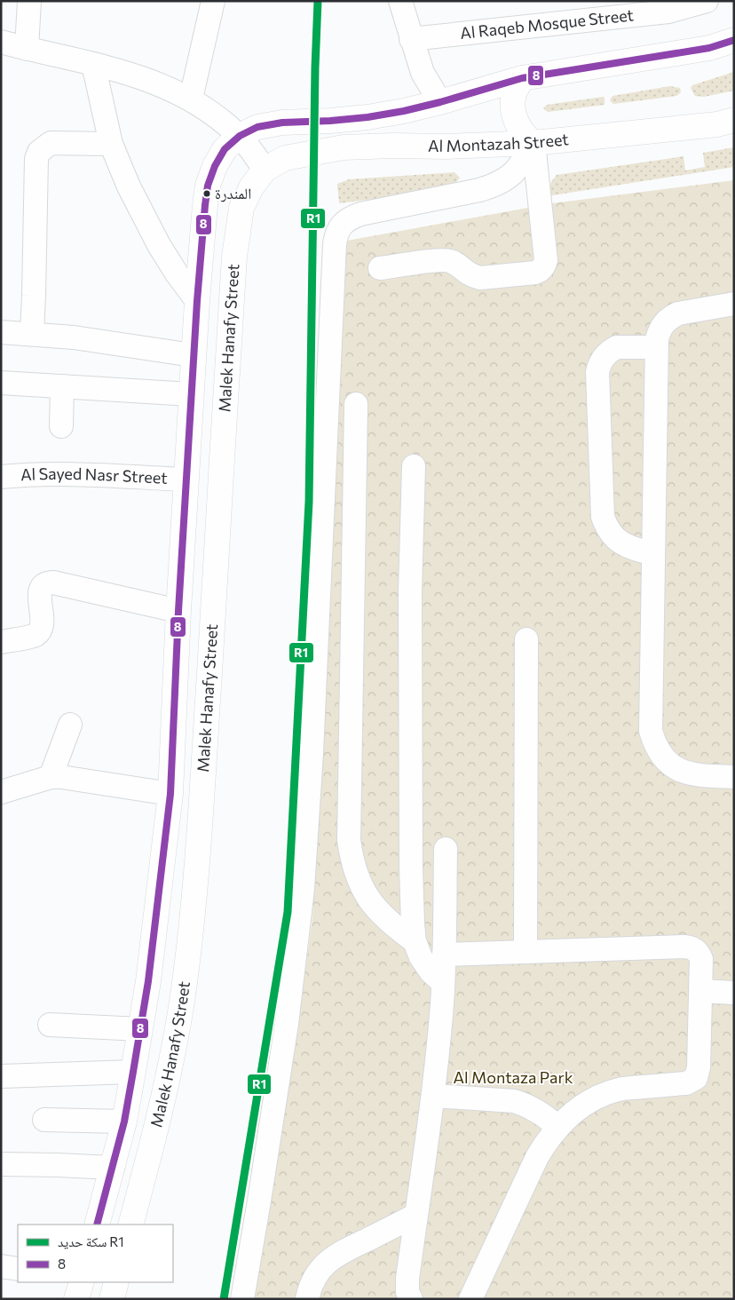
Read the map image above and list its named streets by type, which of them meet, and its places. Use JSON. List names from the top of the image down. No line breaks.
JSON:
{"streets":{"highway":["Al Montazah Street","Malek Hanafy Street"],"street":["Al Raqeb Mosque Street","Al Sayed Nasr Street"]},"crossings":[["Al Montazah Street","Malek Hanafy Street"],["Malek Hanafy Street","Al Sayed Nasr Street"]],"parks":["Al Montaza Park"],"places":["المندرة"],"lines":["rail line R1","transit line 8"],"legend":["سكة حديد R1","8"]}
